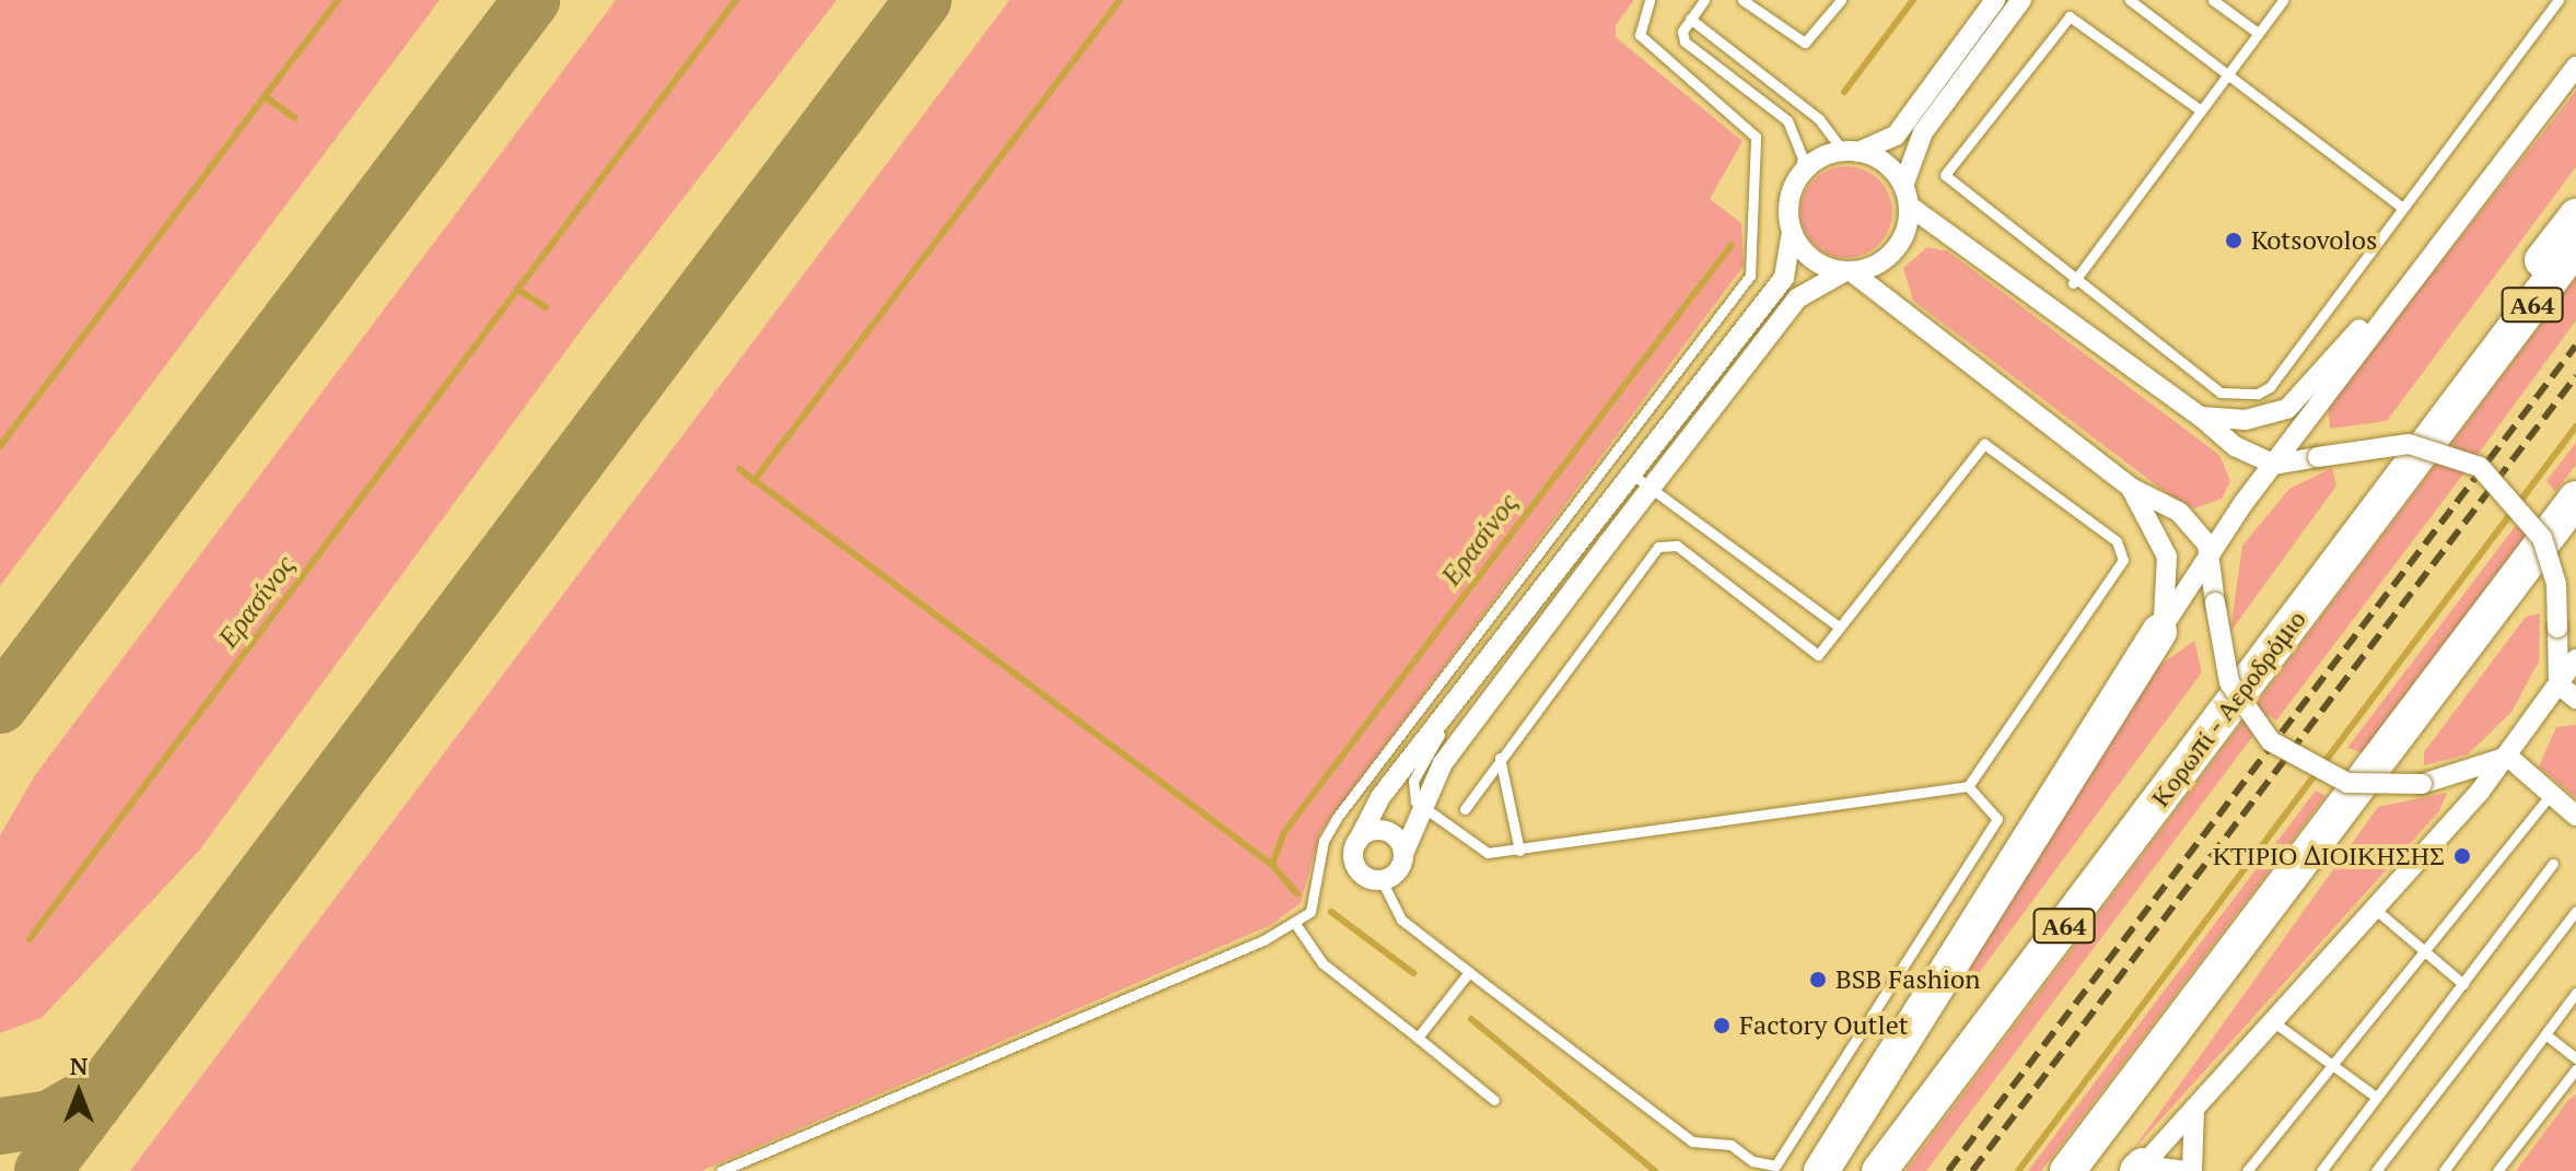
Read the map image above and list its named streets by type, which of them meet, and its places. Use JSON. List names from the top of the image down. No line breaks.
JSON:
{"streets":{"highway":["Α64","Κορωπί - Αεροδρόμιο"]},"water":["Ερασίνος"],"places":["Kotsovolos","ΚΤΙΡΙΟ ΔΙΟΙΚΗΣΗΣ","BSB Fashion","Factory Outlet"],"north":"top"}
